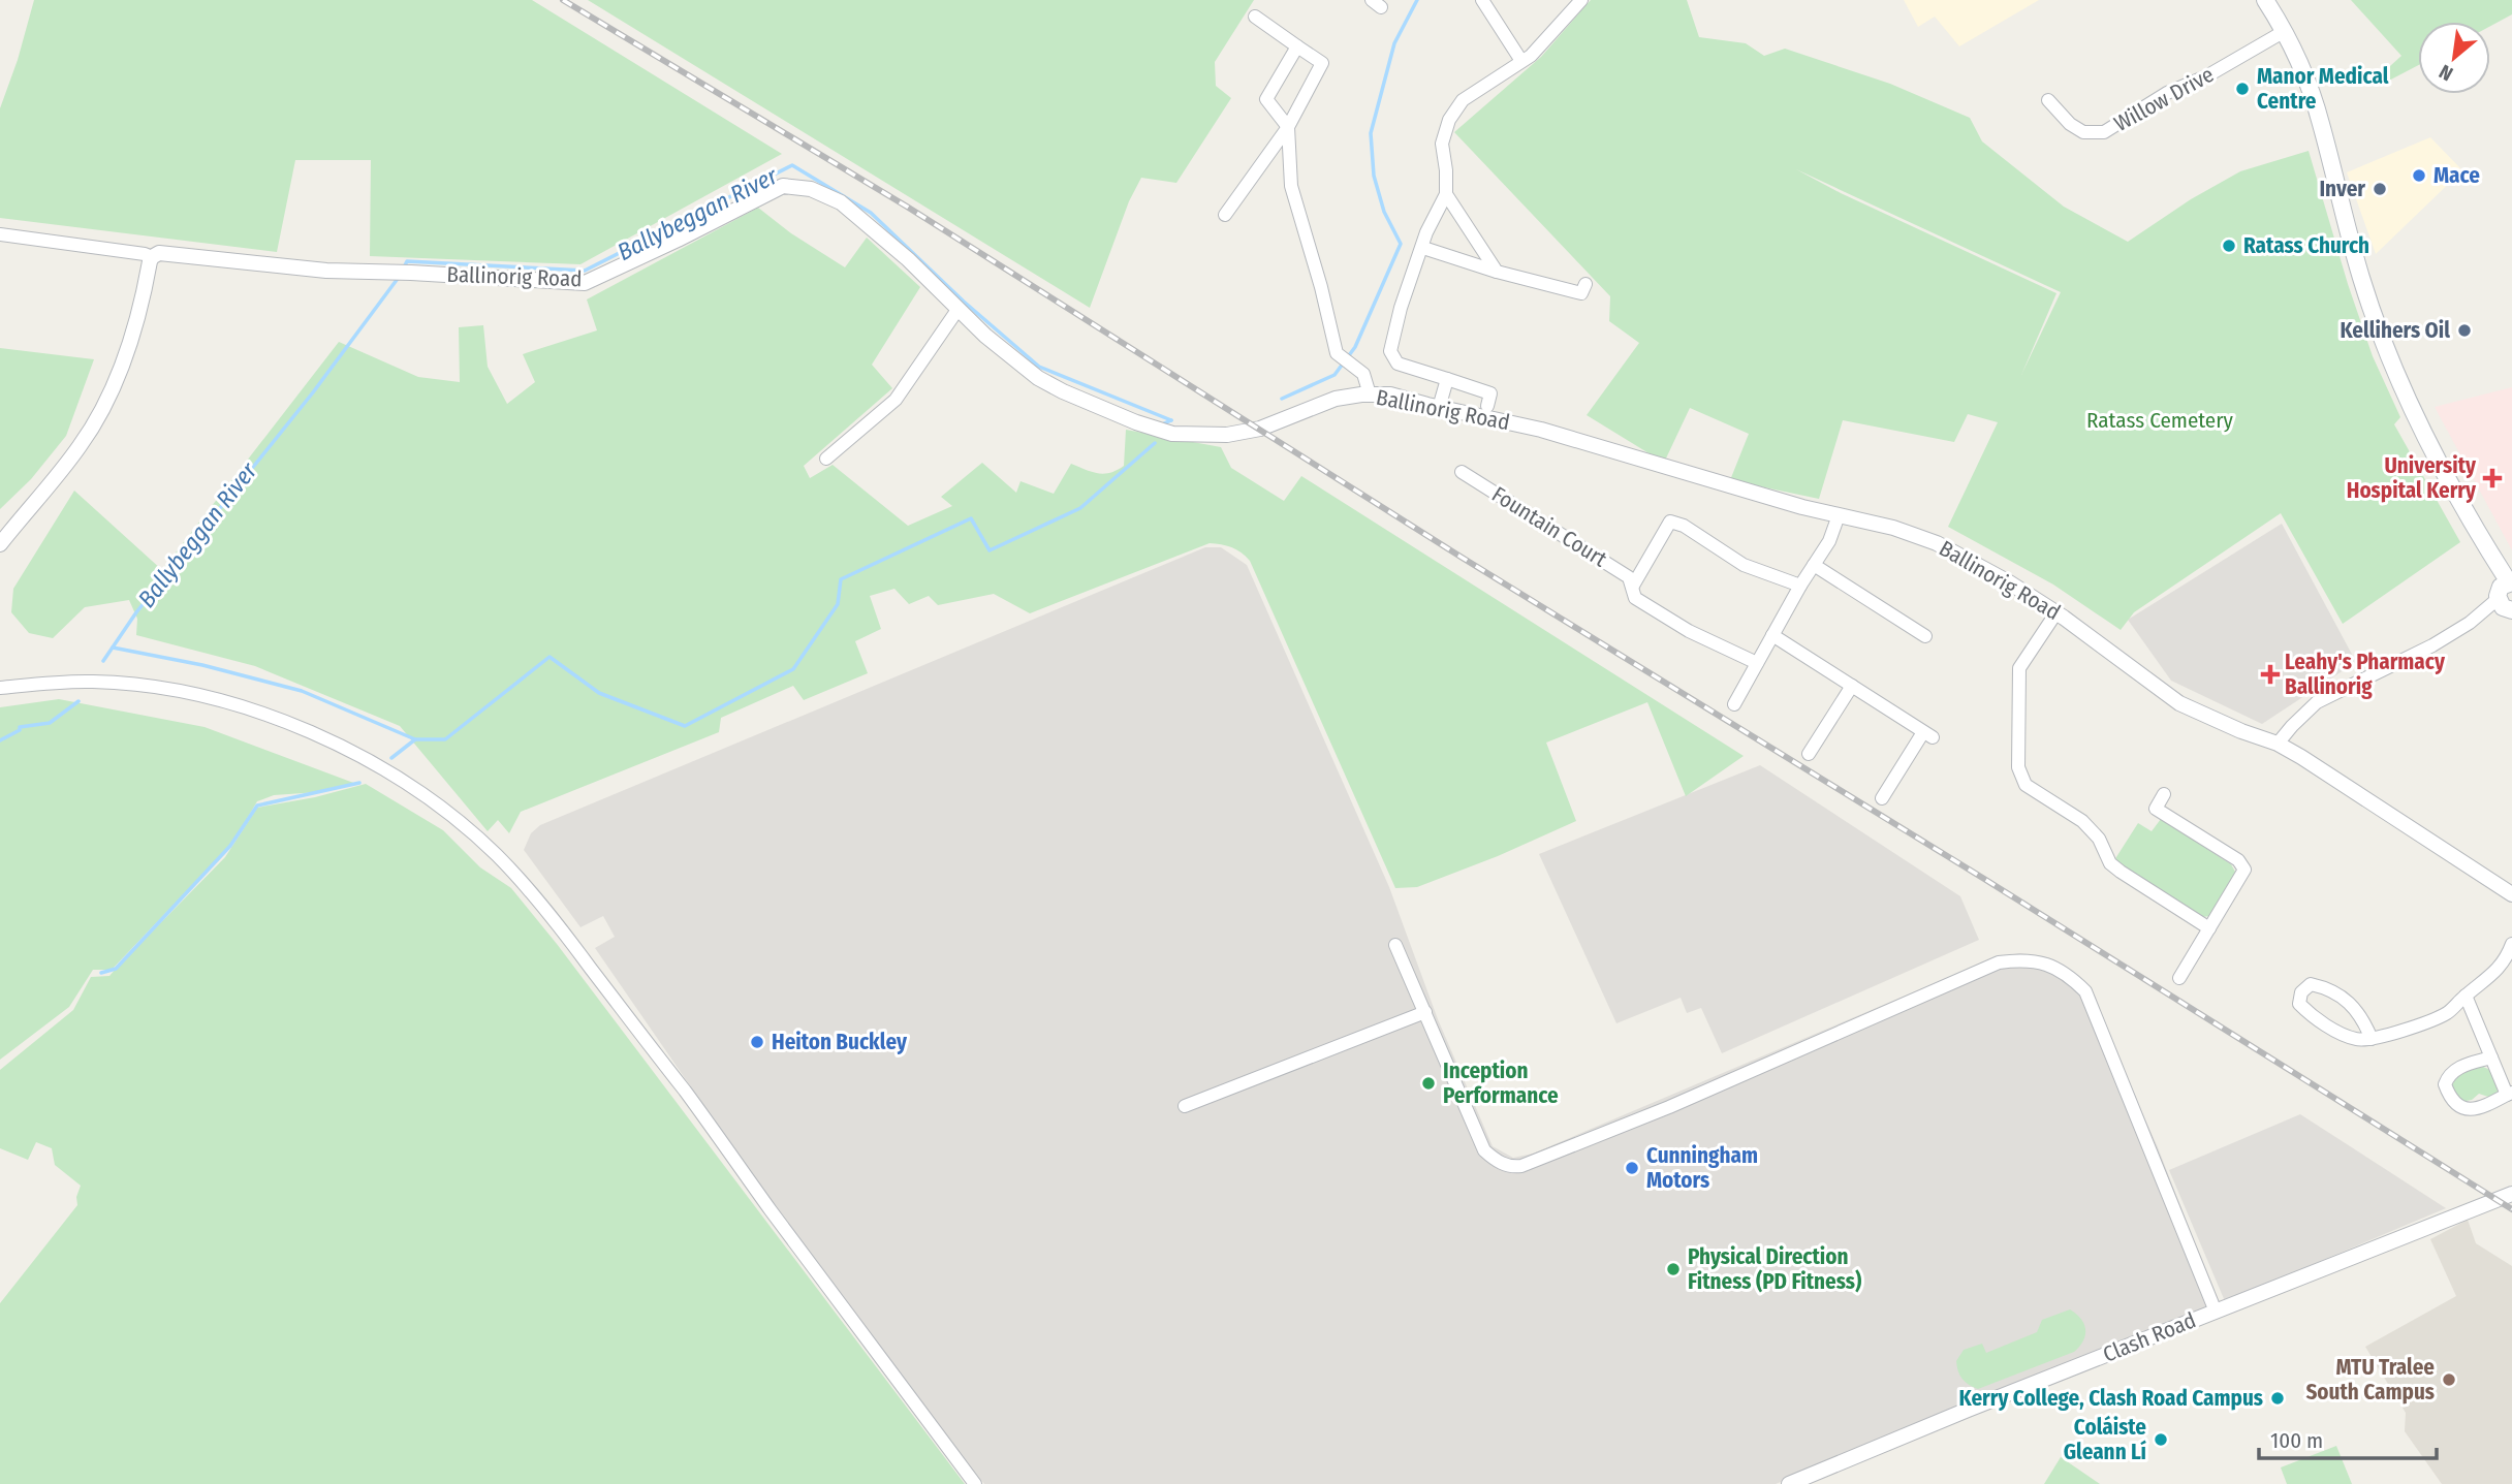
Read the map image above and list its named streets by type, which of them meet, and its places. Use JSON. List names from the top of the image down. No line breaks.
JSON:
{"streets":{"street":["Willow Drive","Ballinorig Road","Fountain Court","Clash Road"]},"water":["Ballybeggan River"],"parks":["Ratass Cemetery"],"places":{"other":["Manor Medical Centre","Mace","Inver","Ratass Church","Kellihers Oil","Heiton Buckley","Inception Performance","Cunningham Motors","Physical Direction Fitness (PD Fitness)","MTU Tralee South Campus","Kerry College, Clash Road Campus","Coláiste Gleann Lí"],"health":["University Hospital Kerry","Leahy's Pharmacy Ballinorig"]},"scale_bar":"100 m","north":"bottom left"}
